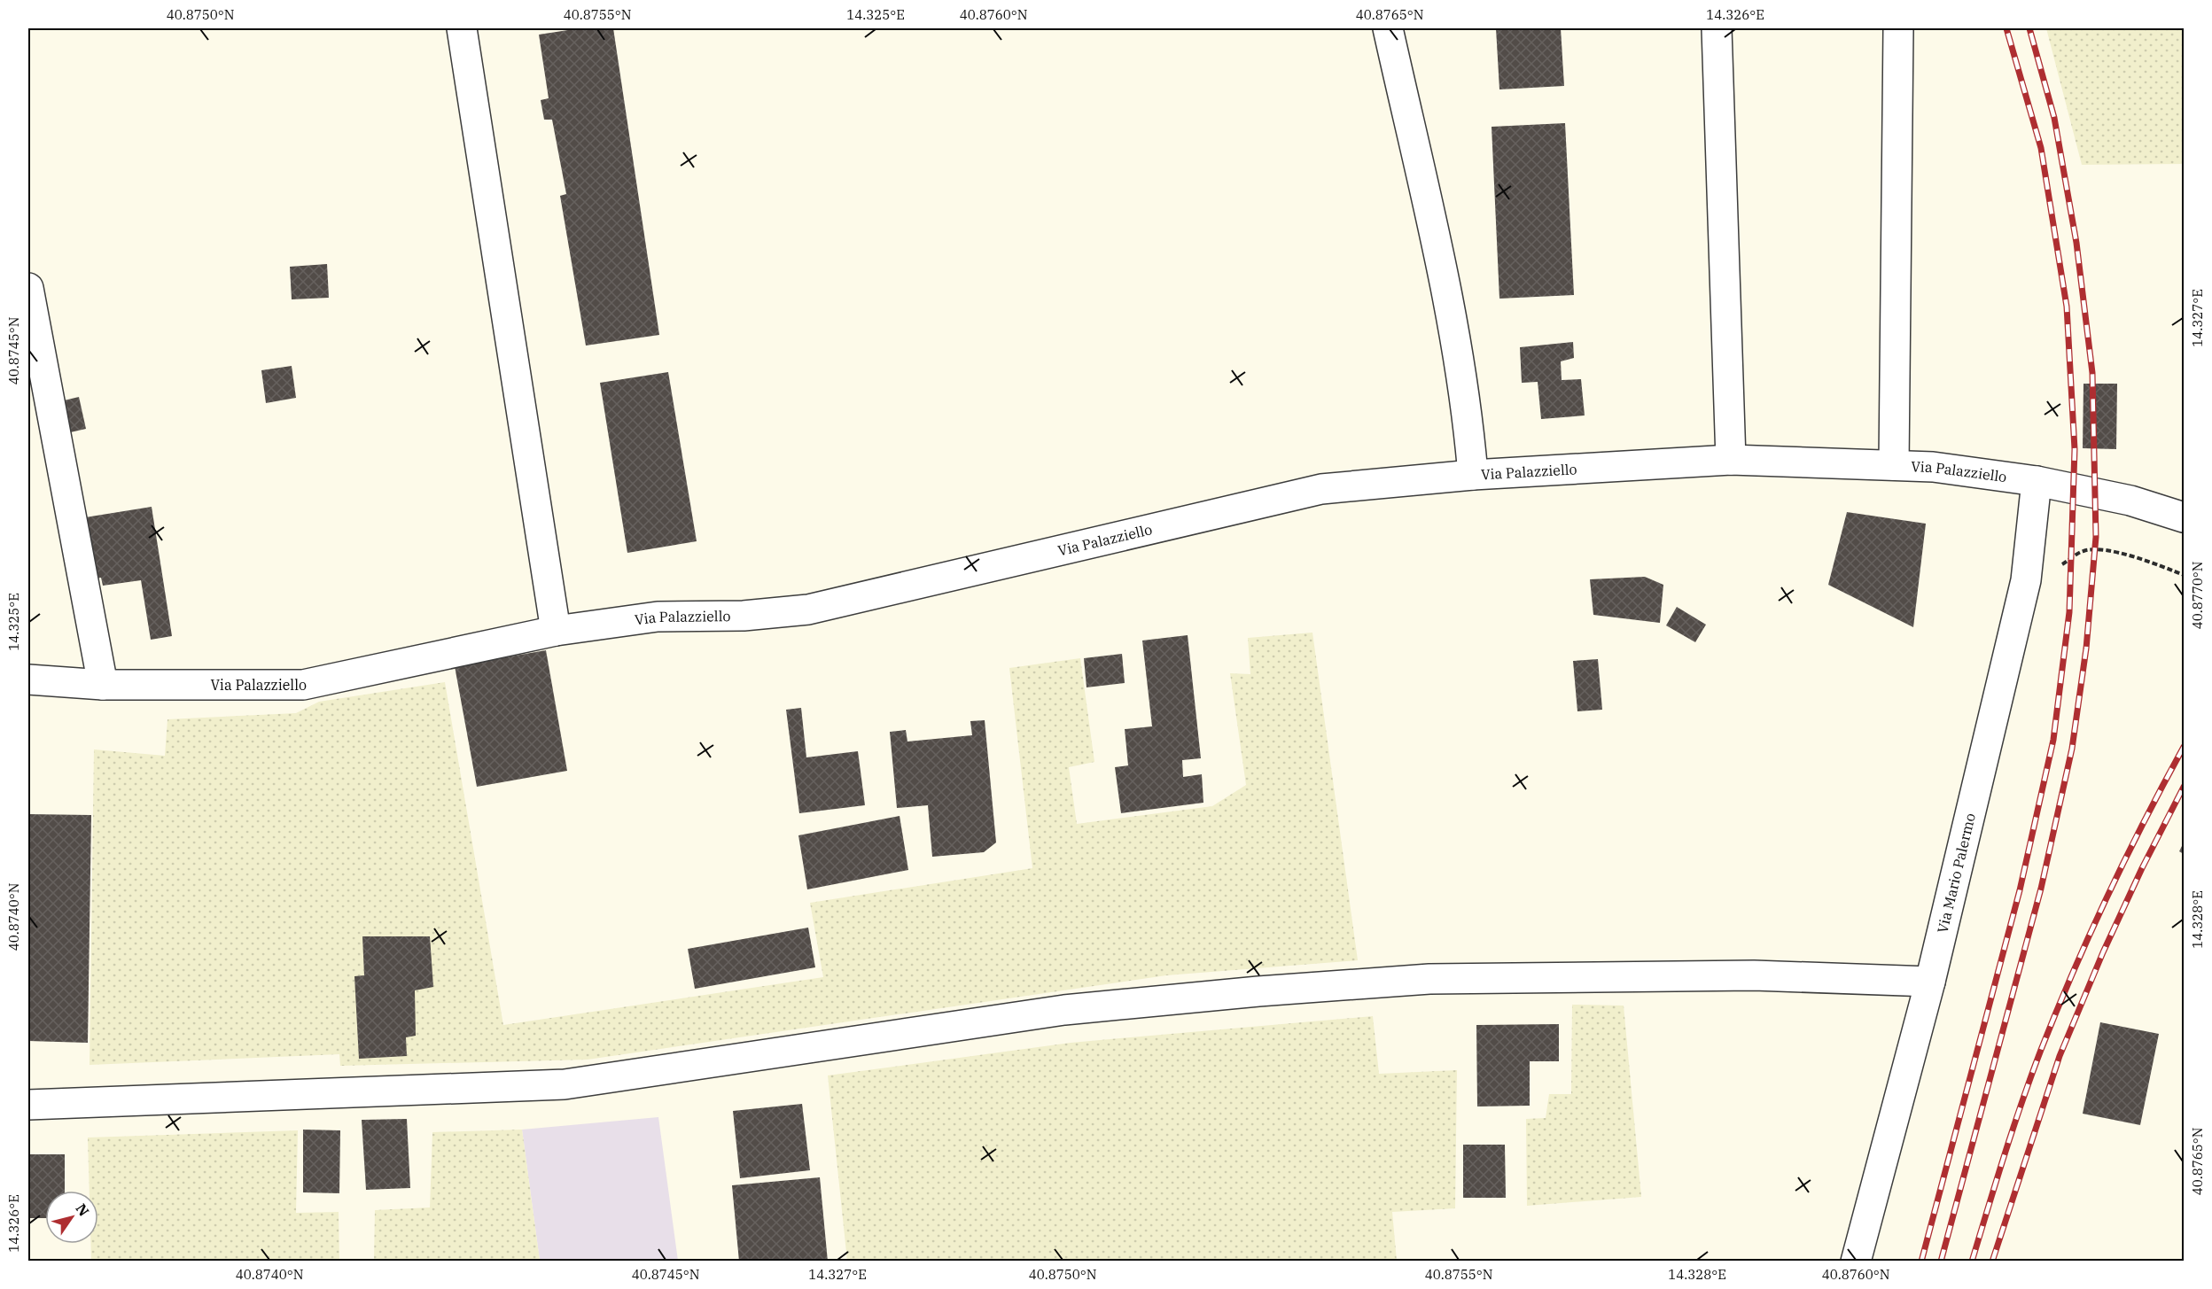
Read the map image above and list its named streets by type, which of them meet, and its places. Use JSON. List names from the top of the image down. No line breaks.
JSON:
{"streets":{"street":["Via Palazziello","Via Mario Palermo"]},"crossings":[["Via Palazziello","Via Mario Palermo"]],"north":"top right","coordinates":["40.8750°N","40.8755°N","14.325°E","40.8760°N","40.8765°N","14.326°E","14.327°E","40.8745°N","40.8770°N","40.8740°N","14.328°E"]}
